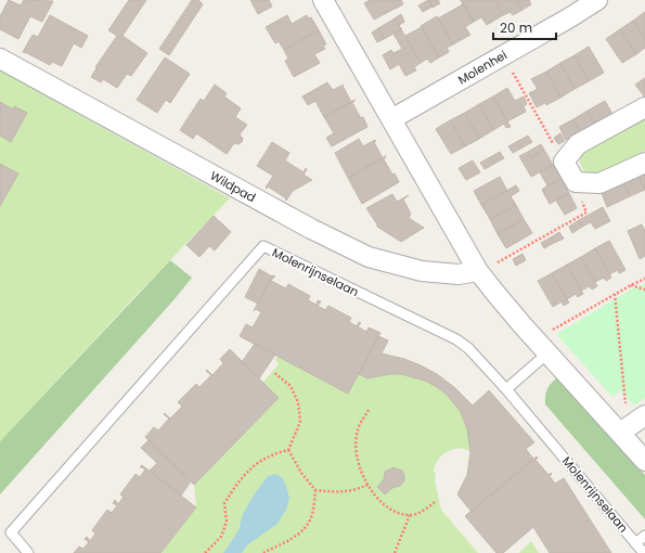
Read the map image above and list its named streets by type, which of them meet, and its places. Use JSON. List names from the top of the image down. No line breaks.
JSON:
{"streets":{"street":["Molenhei","Wildpad"],"lane":["Molenrijnselaan"]},"scale_bar":"20 m"}
